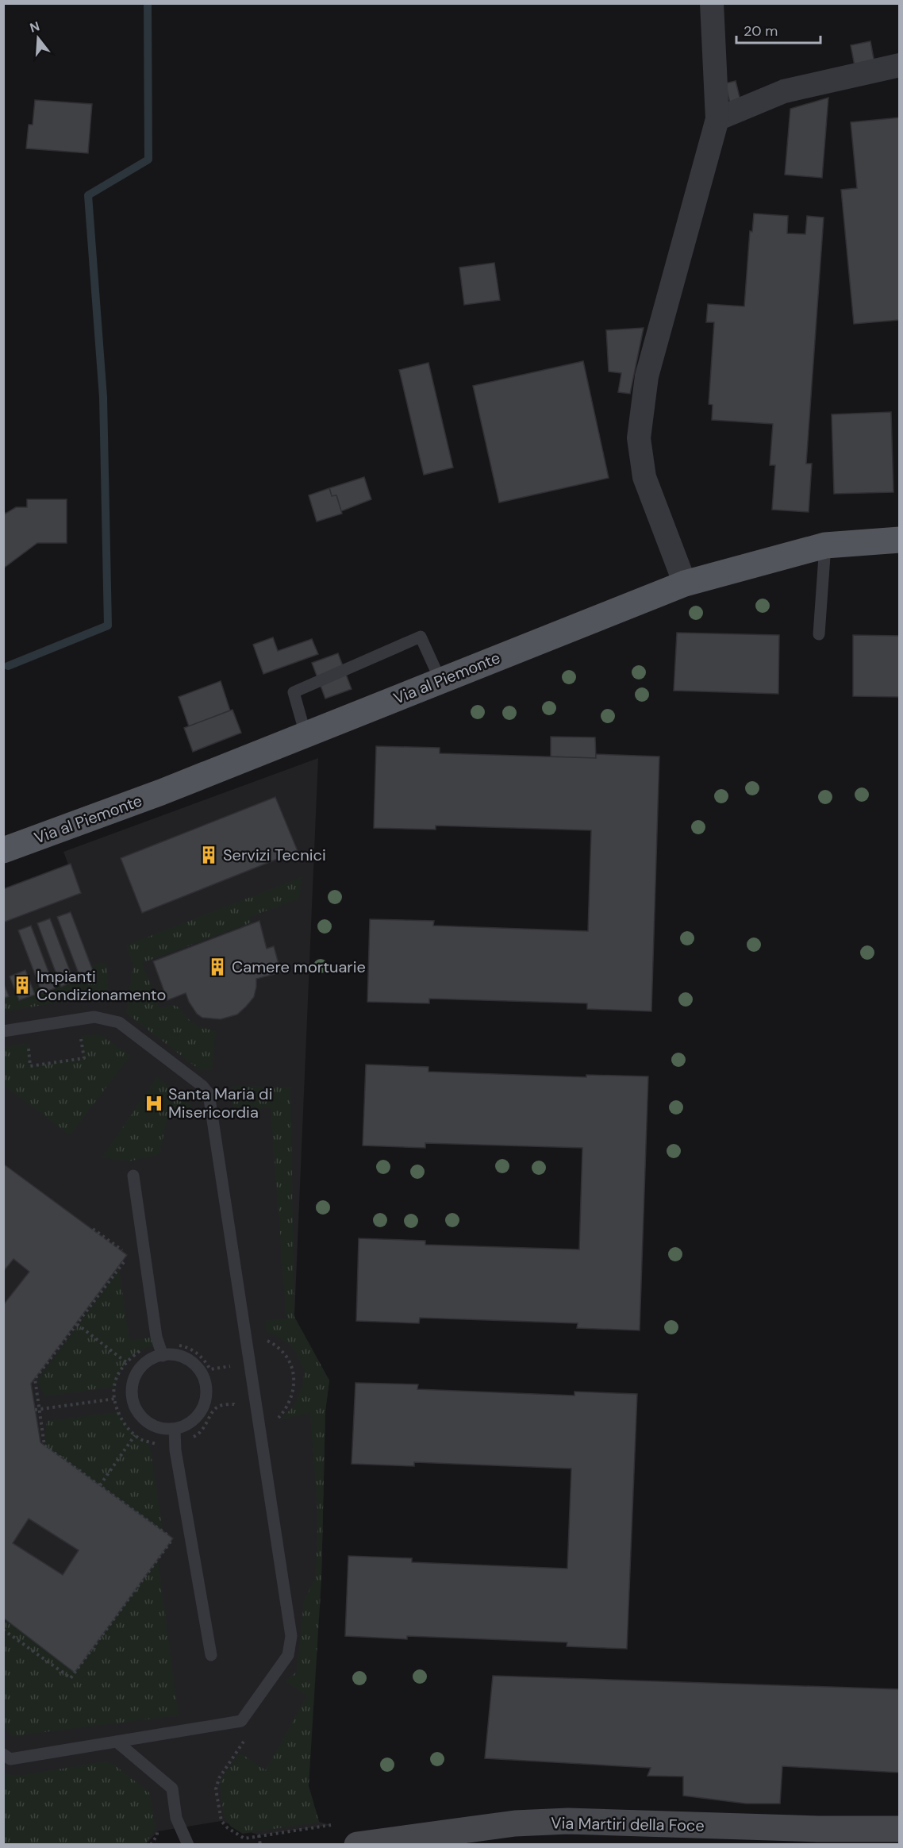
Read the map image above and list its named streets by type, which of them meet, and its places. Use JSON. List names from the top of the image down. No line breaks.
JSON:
{"streets":{"main road":["Via al Piemonte","Via Martiri della Foce"]},"places":{"building":["Servizi Tecnici","Camere mortuarie","Impianti Condizionamento"],"hospital":["Santa Maria di Misericordia"]},"scale_bar":"20 m","north":"top"}
